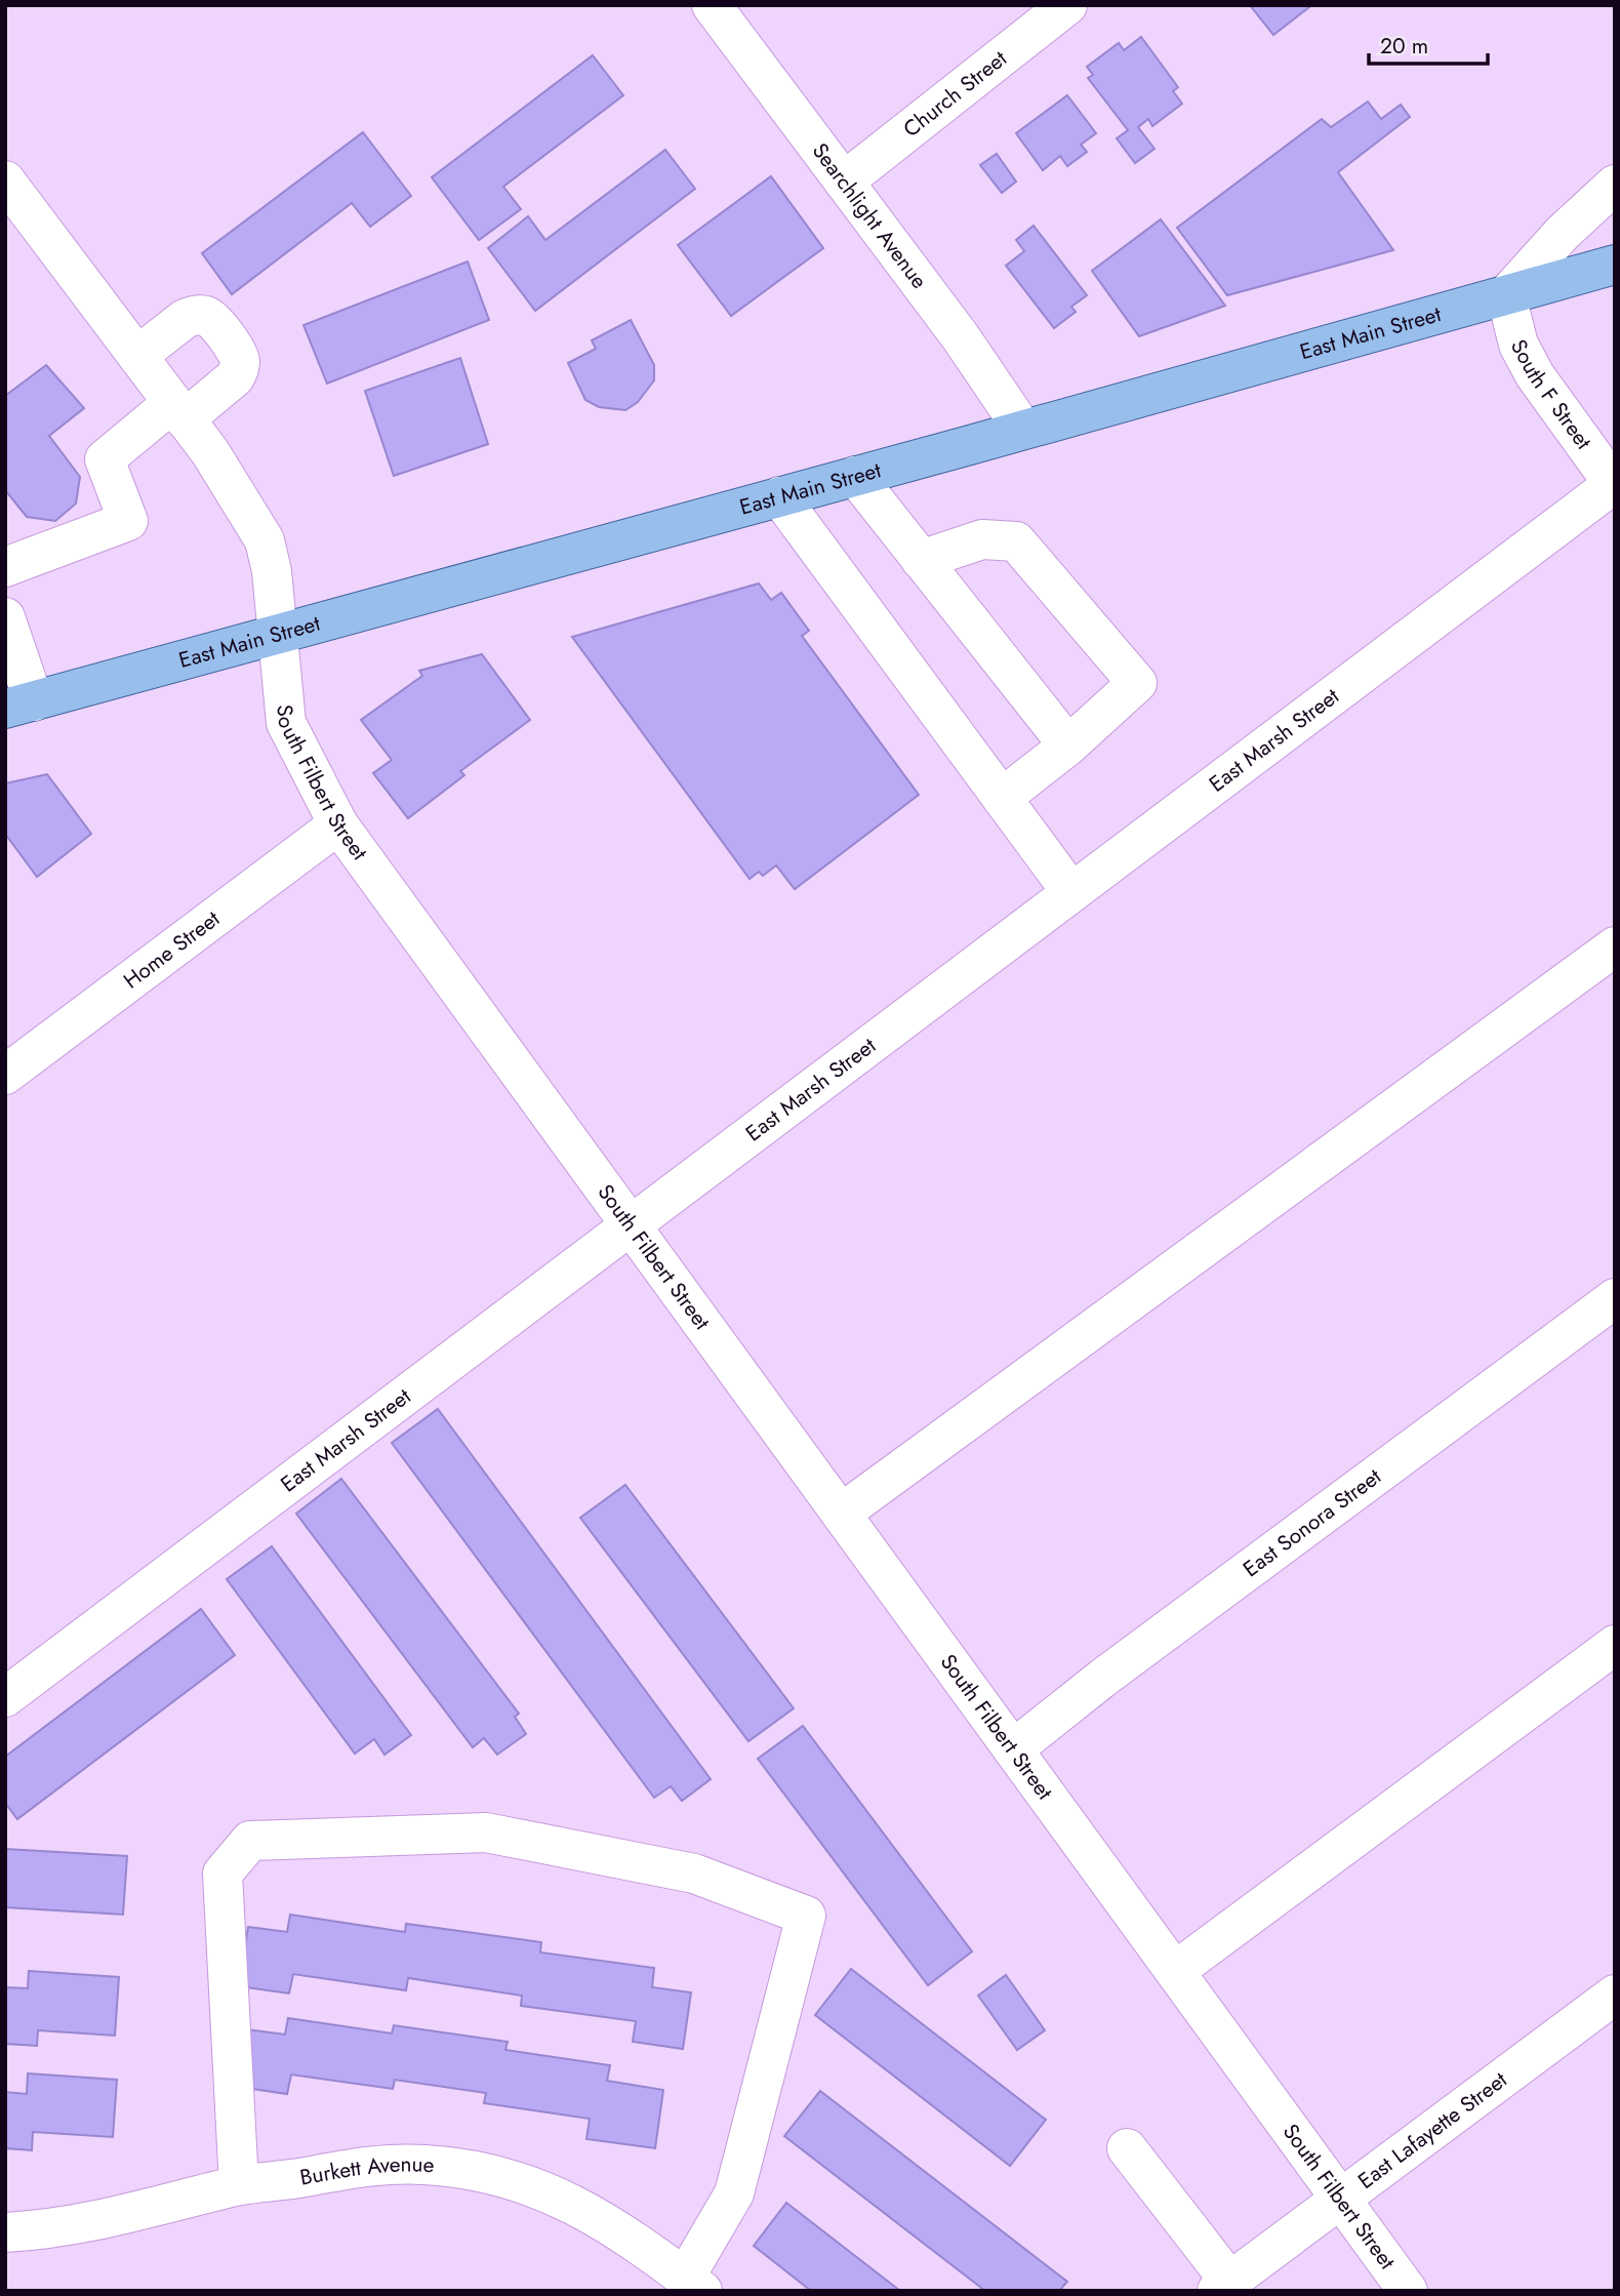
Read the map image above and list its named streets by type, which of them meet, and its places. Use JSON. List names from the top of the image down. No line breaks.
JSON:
{"streets":{"main road":["East Main Street"],"street":["Church Street","Searchlight Avenue","South F Street","East Marsh Street","South Filbert Street","Home Street","East Sonora Street","East Lafayette Street","Burkett Avenue"]},"crossings":[["Church Street","Searchlight Avenue"],["Searchlight Avenue","East Main Street"],["East Main Street","South F Street"],["East Main Street","South Filbert Street"],["South F Street","East Marsh Street"],["East Marsh Street","South Filbert Street"],["South Filbert Street","Home Street"],["South Filbert Street","East Sonora Street"],["South Filbert Street","East Lafayette Street"]],"scale_bar":"20 m"}
